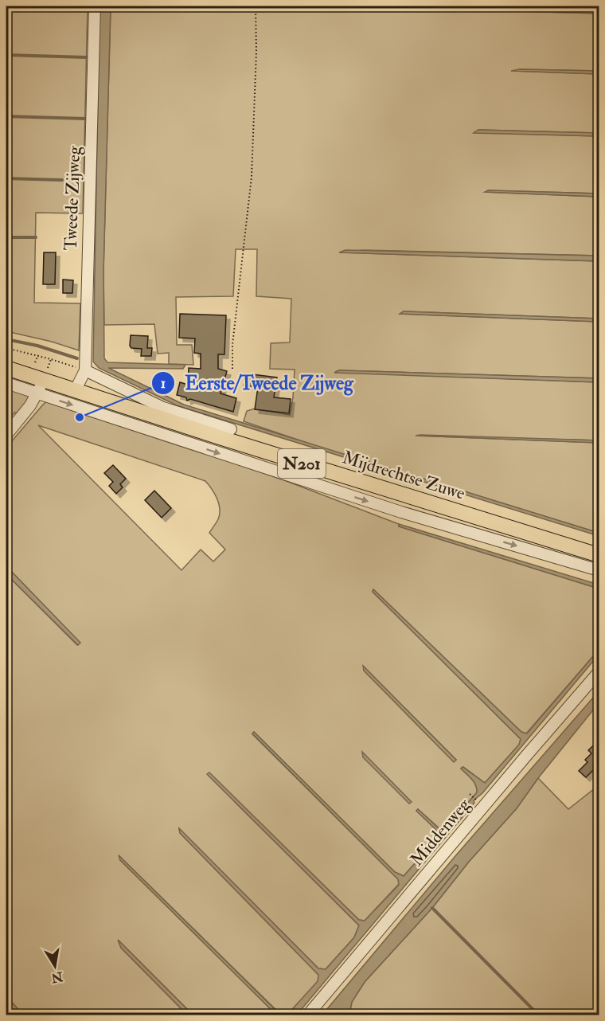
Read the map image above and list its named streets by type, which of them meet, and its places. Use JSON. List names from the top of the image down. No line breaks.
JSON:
{"streets":{"main road":["N201","Mijdrechtse Zuwe"],"street":["Tweede Zijweg","Middenweg"]},"crossings":[["Tweede Zijweg","Mijdrechtse Zuwe"]],"places":["Eerste/Tweede Zijweg"],"north":"bottom"}
